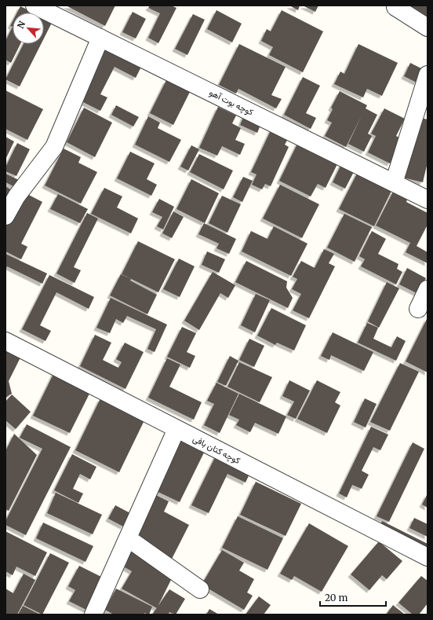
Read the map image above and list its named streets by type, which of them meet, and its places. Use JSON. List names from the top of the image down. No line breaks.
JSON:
{"streets":{"street":["کوچه بوت آهو","کوچه کتان بافی"]},"scale_bar":"20 m","north":"top left"}
